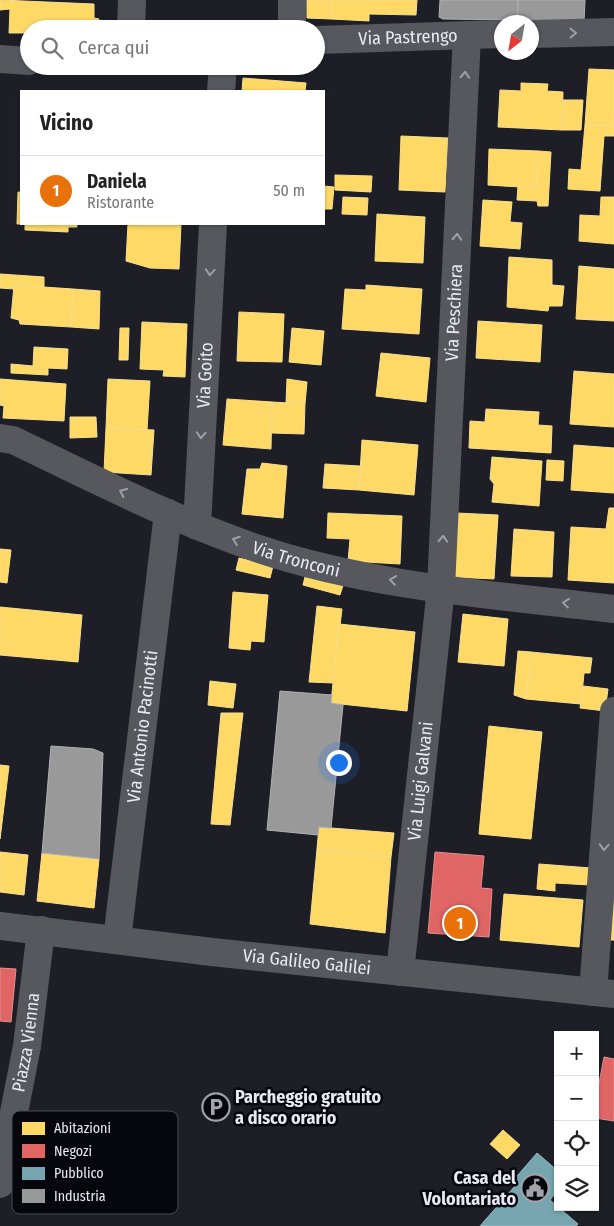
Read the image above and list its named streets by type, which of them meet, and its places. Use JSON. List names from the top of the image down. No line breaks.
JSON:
{"streets":{"street":["Via Pastrengo","Via Peschiera","Via Goito","Via Tronconi","Via Antonio Pacinotti","Via Luigi Galvani","Via Galileo Galilei","Piazza Vienna"]},"crossings":[["Via Pastrengo","Via Peschiera"],["Via Peschiera","Via Tronconi"],["Via Peschiera","Via Luigi Galvani"],["Via Goito","Via Tronconi"],["Via Tronconi","Via Antonio Pacinotti"],["Via Tronconi","Via Luigi Galvani"],["Via Antonio Pacinotti","Via Galileo Galilei"],["Via Luigi Galvani","Via Galileo Galilei"],["Via Galileo Galilei","Piazza Vienna"]],"one_way":["Via Peschiera","Via Goito","Via Tronconi"],"places":{"parking":["Parcheggio gratuito a disco orario"],"public building":["Casa del Volontariato"]},"legend":["Abitazioni","Negozi","Pubblico","Industria"],"north":"bottom left","page":{"search":"Cerca qui","heading":"Vicino","list":[{"mark":"1","name":"Daniela","note":"Ristorante","value":"50 m"}],"pins":"1","map_buttons":["+","−"]}}
